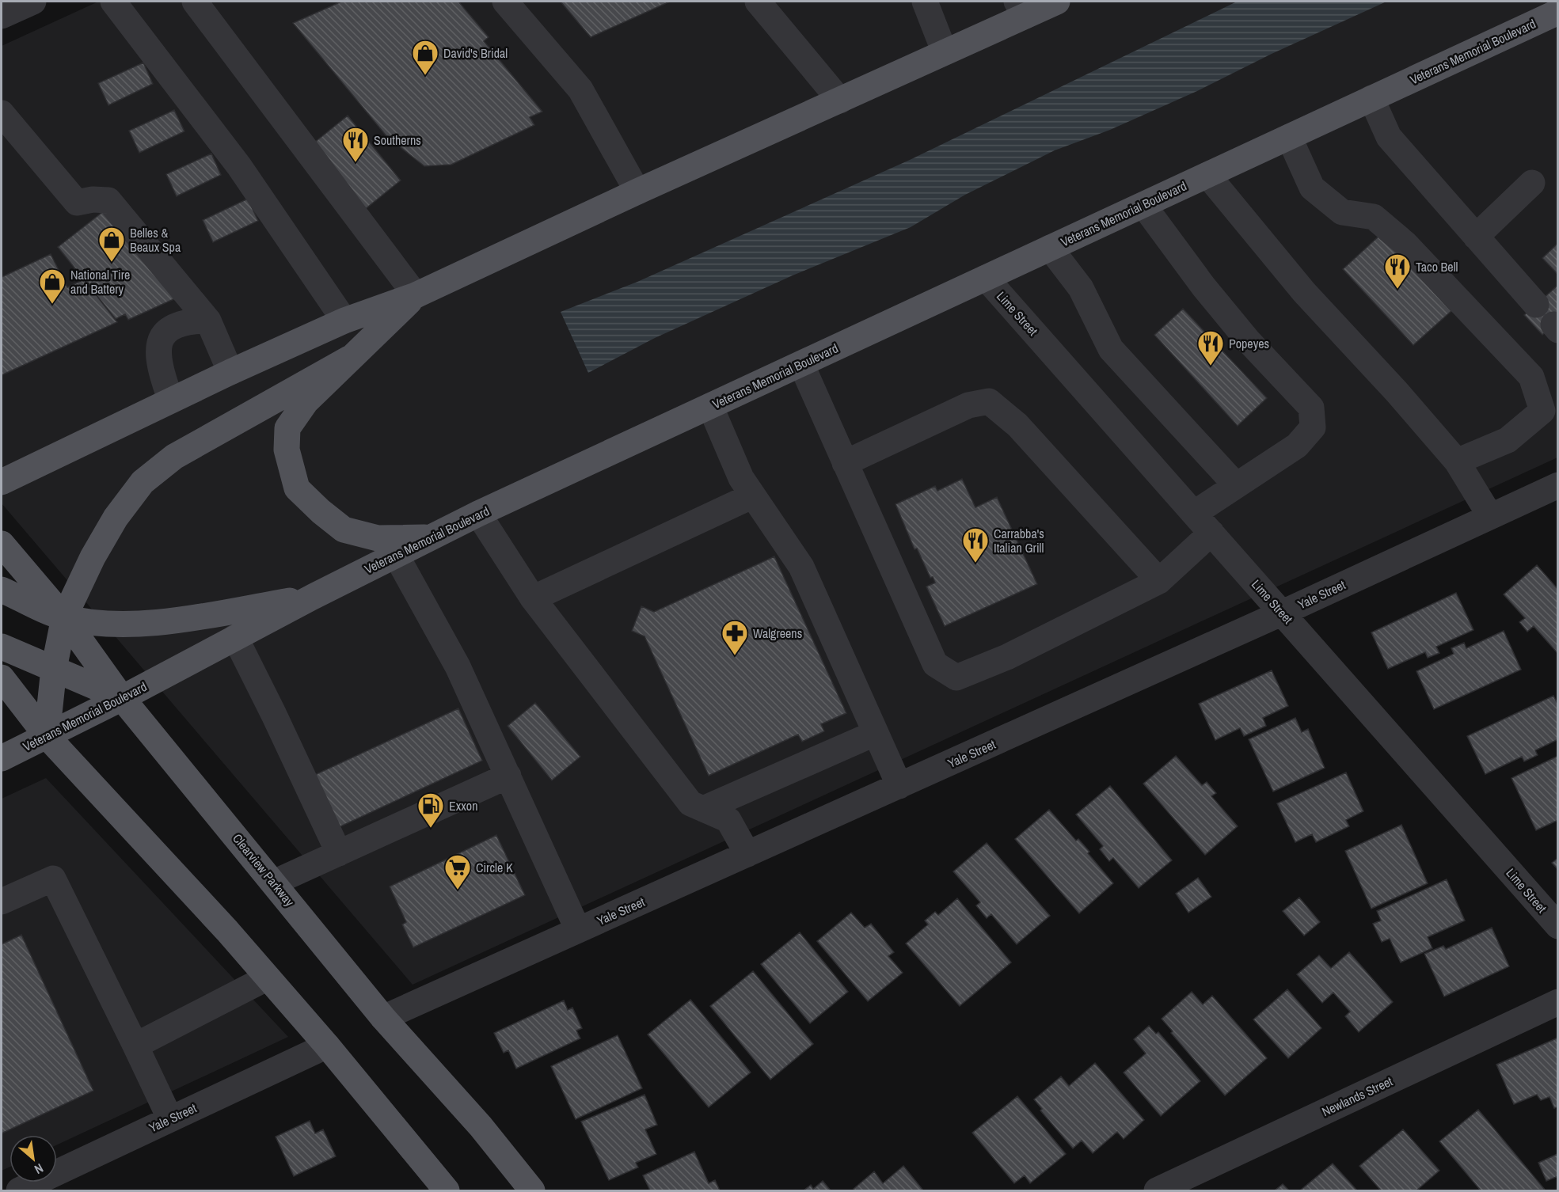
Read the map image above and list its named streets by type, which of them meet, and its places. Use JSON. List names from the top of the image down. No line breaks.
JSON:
{"streets":{"main road":["Veterans Memorial Boulevard","Clearview Parkway"],"street":["Lime Street","Yale Street","Newlands Street"]},"crossings":[["Veterans Memorial Boulevard","Lime Street"],["Veterans Memorial Boulevard","Clearview Parkway"],["Lime Street","Yale Street"],["Yale Street","Clearview Parkway"]],"places":{"shop":["David's Bridal","Belles & Beaux Spa","National Tire and Battery"],"restaurant":["Southerns","Taco Bell","Popeyes","Carrabba's Italian Grill"],"pharmacy":["Walgreens"],"fuel station":["Exxon"],"supermarket":["Circle K"]},"north":"bottom right"}
